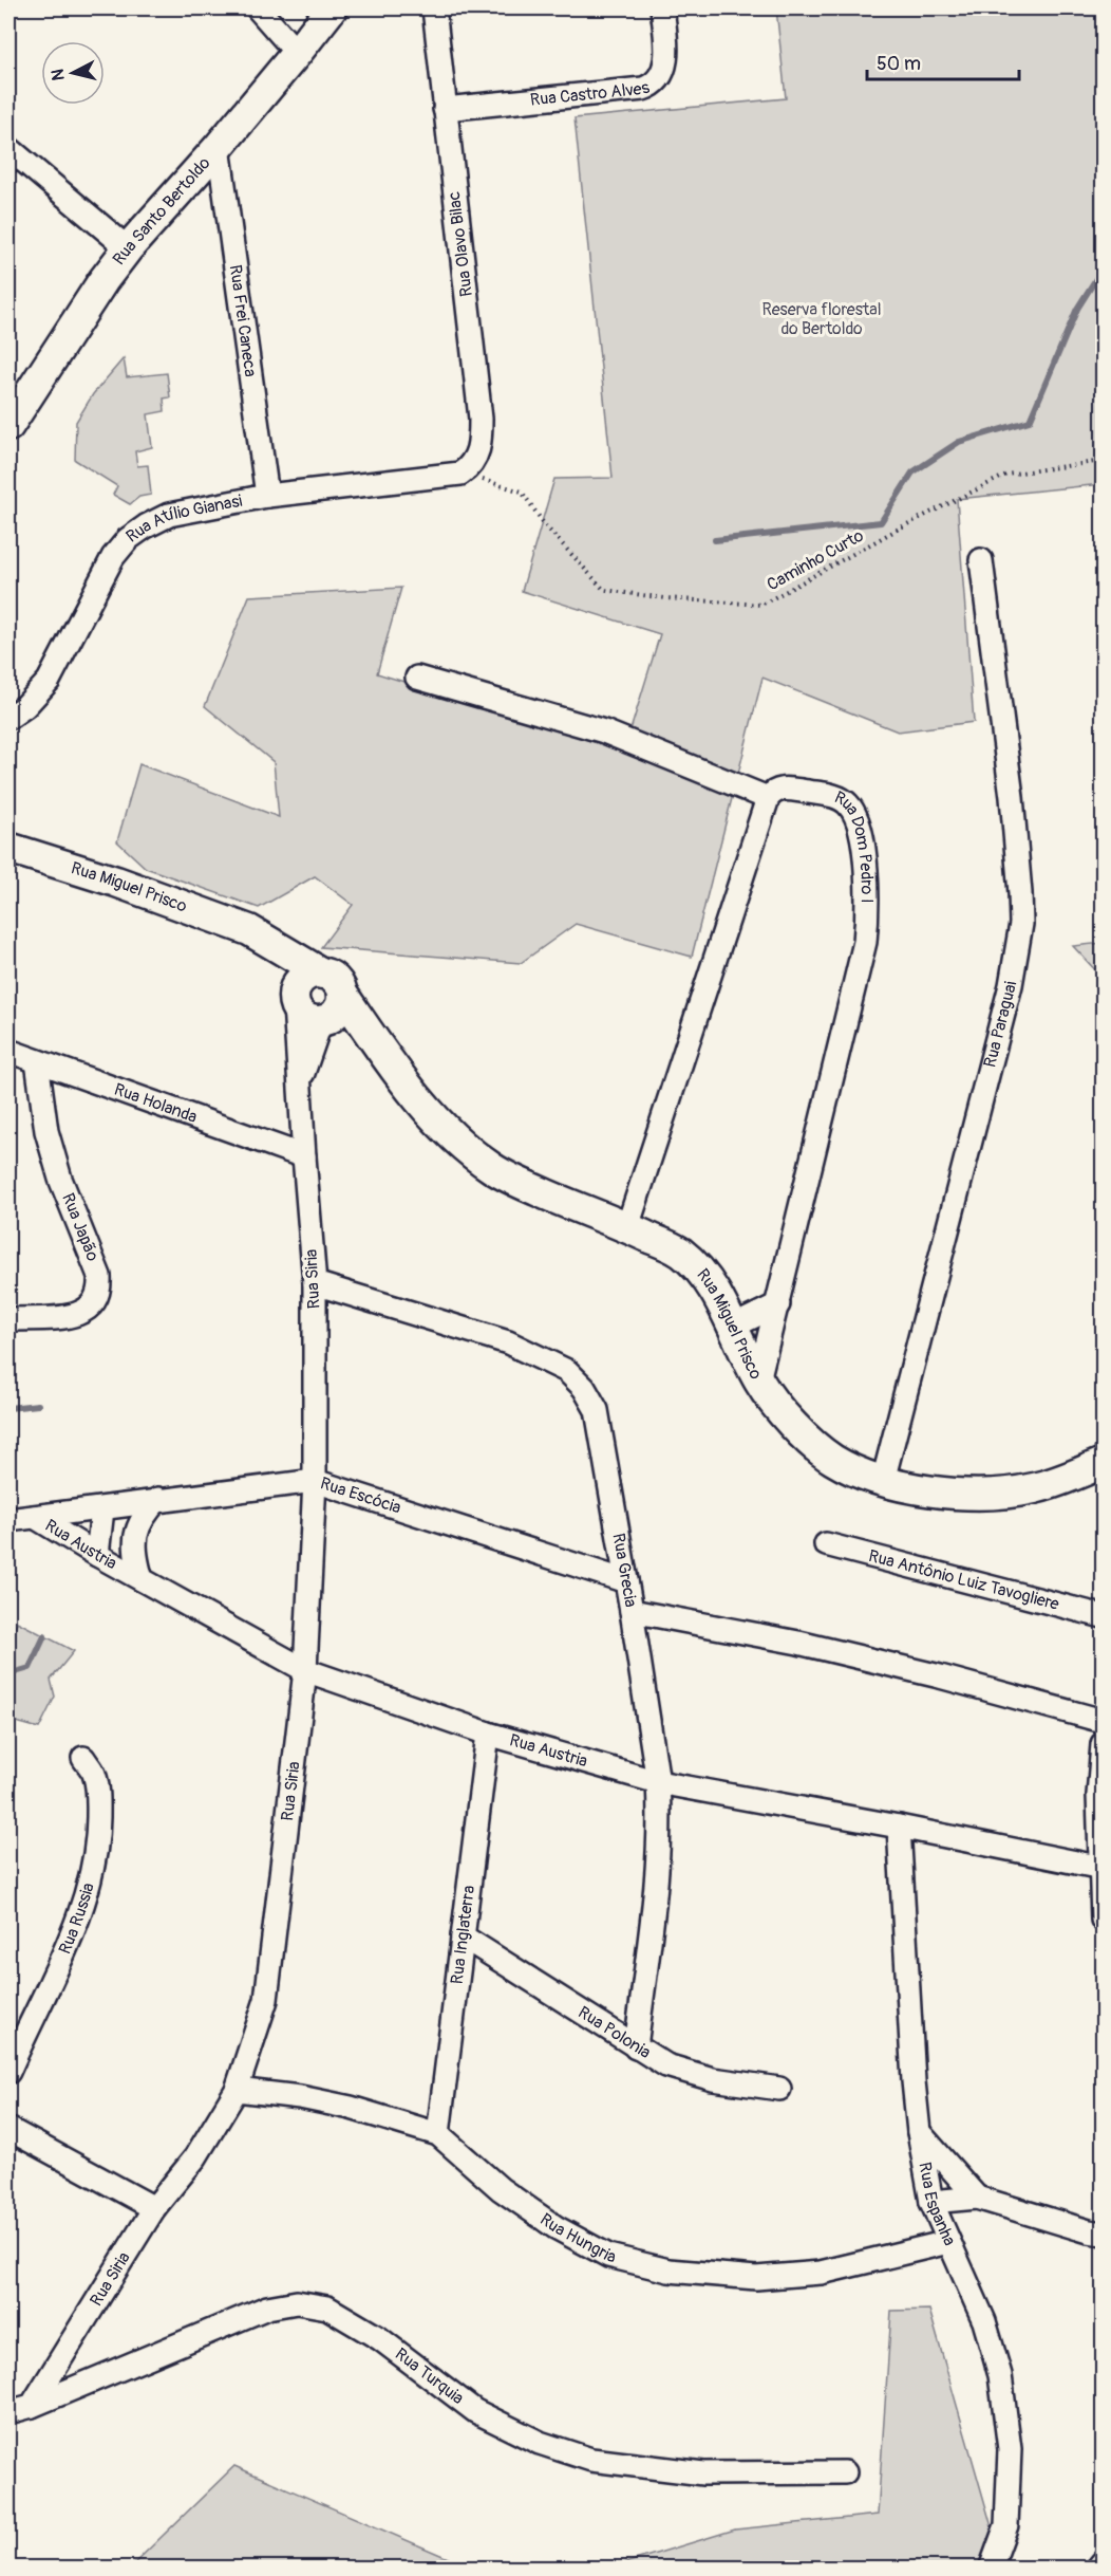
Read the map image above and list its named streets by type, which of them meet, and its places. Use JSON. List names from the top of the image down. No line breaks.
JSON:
{"streets":{"street":["Rua Castro Alves","Rua Santo Bertoldo","Rua Olavo Bilac","Rua Frei Caneca","Rua Atílio Gianasi","Rua Dom Pedro I","Rua Miguel Prisco","Rua Paraguai","Rua Holanda","Rua Japão","Rua Siria","Rua Escócia","Rua Austria","Rua Grecia","Rua Antônio Luiz Tavogliere","Rua Russia","Rua Inglaterra","Rua Polonia","Rua Espanha","Rua Hungria","Rua Turquia"],"path":["Caminho Curto"]},"crossings":[["Rua Castro Alves","Rua Olavo Bilac"],["Rua Santo Bertoldo","Rua Frei Caneca"],["Rua Olavo Bilac","Rua Atílio Gianasi"],["Rua Olavo Bilac","Caminho Curto"],["Rua Frei Caneca","Rua Atílio Gianasi"],["Rua Atílio Gianasi","Caminho Curto"],["Rua Dom Pedro I","Rua Miguel Prisco"],["Rua Miguel Prisco","Rua Paraguai"],["Rua Miguel Prisco","Rua Siria"],["Rua Holanda","Rua Japão"],["Rua Holanda","Rua Siria"],["Rua Siria","Rua Escócia"],["Rua Siria","Rua Austria"],["Rua Siria","Rua Grecia"],["Rua Siria","Rua Hungria"],["Rua Siria","Rua Turquia"],["Rua Escócia","Rua Austria"],["Rua Escócia","Rua Grecia"],["Rua Austria","Rua Grecia"],["Rua Austria","Rua Inglaterra"],["Rua Austria","Rua Espanha"],["Rua Grecia","Rua Polonia"],["Rua Inglaterra","Rua Polonia"],["Rua Inglaterra","Rua Hungria"],["Rua Espanha","Rua Hungria"]],"parks":["Reserva florestal do Bertoldo"],"scale_bar":"50 m","north":"left"}
